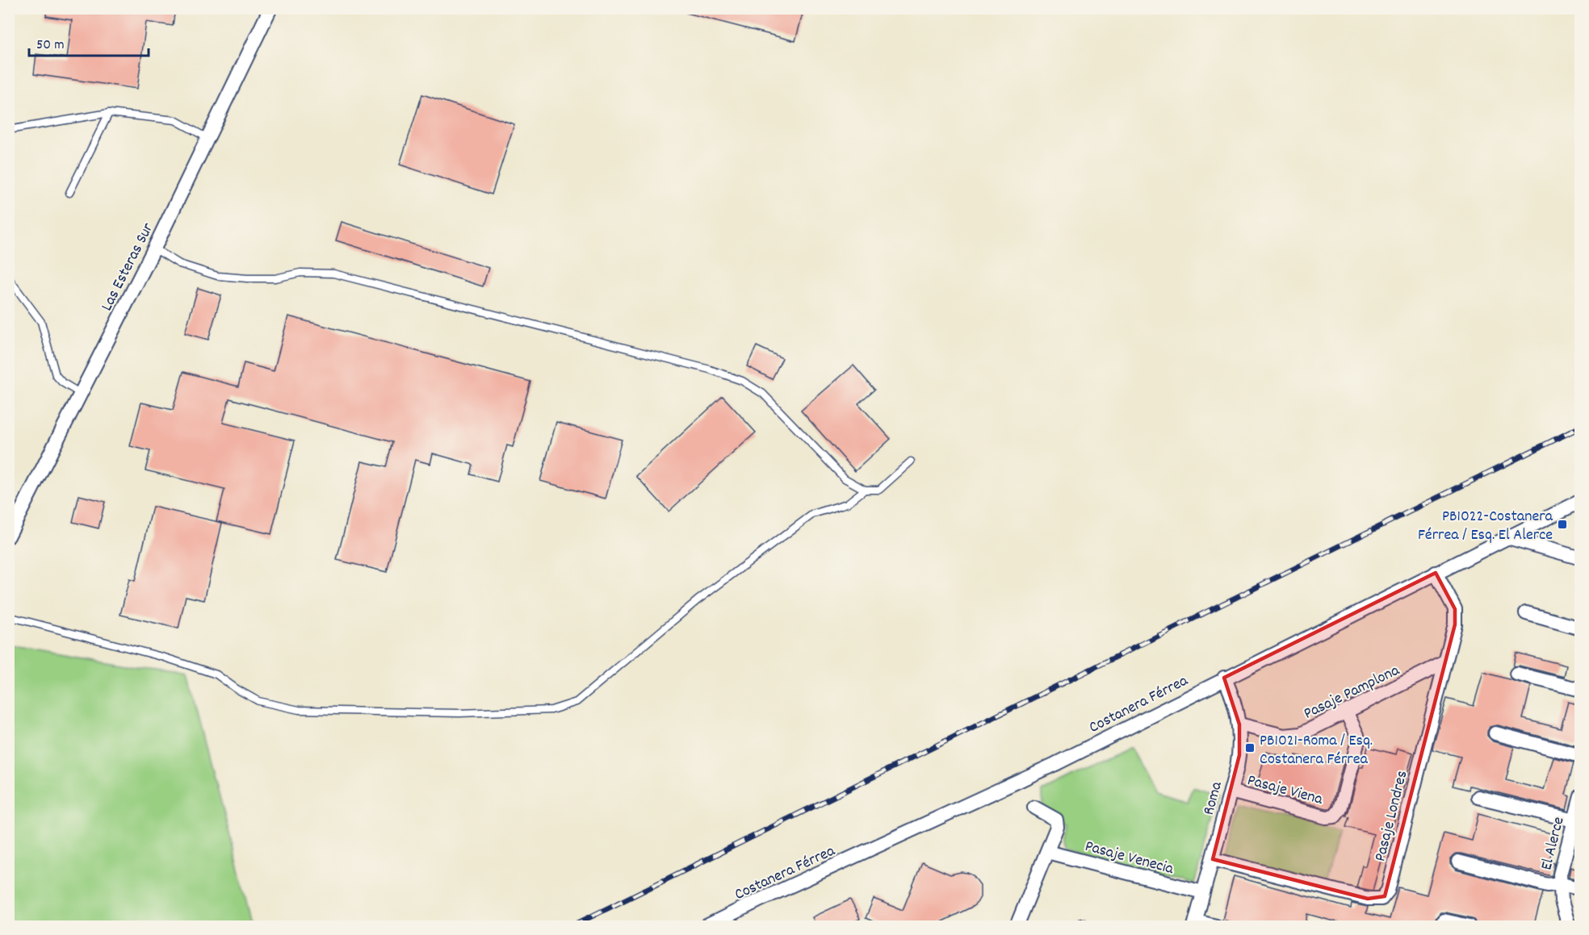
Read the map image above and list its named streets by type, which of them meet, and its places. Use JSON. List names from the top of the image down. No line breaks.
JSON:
{"streets":{"street":["Las Esteras Sur","Pasaje Pamplona","Costanera Férrea","Pasaje Viena","Roma","Pasaje Londres","El Alerce","Pasaje Venecia"]},"crossings":[["Pasaje Pamplona","Pasaje Viena"],["Pasaje Pamplona","Roma"],["Pasaje Pamplona","Pasaje Londres"],["Costanera Férrea","Roma"],["Costanera Férrea","Pasaje Londres"],["Pasaje Viena","Roma"],["Roma","Pasaje Londres"],["Roma","Pasaje Venecia"]],"places":{"transit":["PB1022-Costanera Férrea / Esq. El Alerce","PB1021-Roma / Esq. Costanera Férrea"]},"scale_bar":"50 m"}
